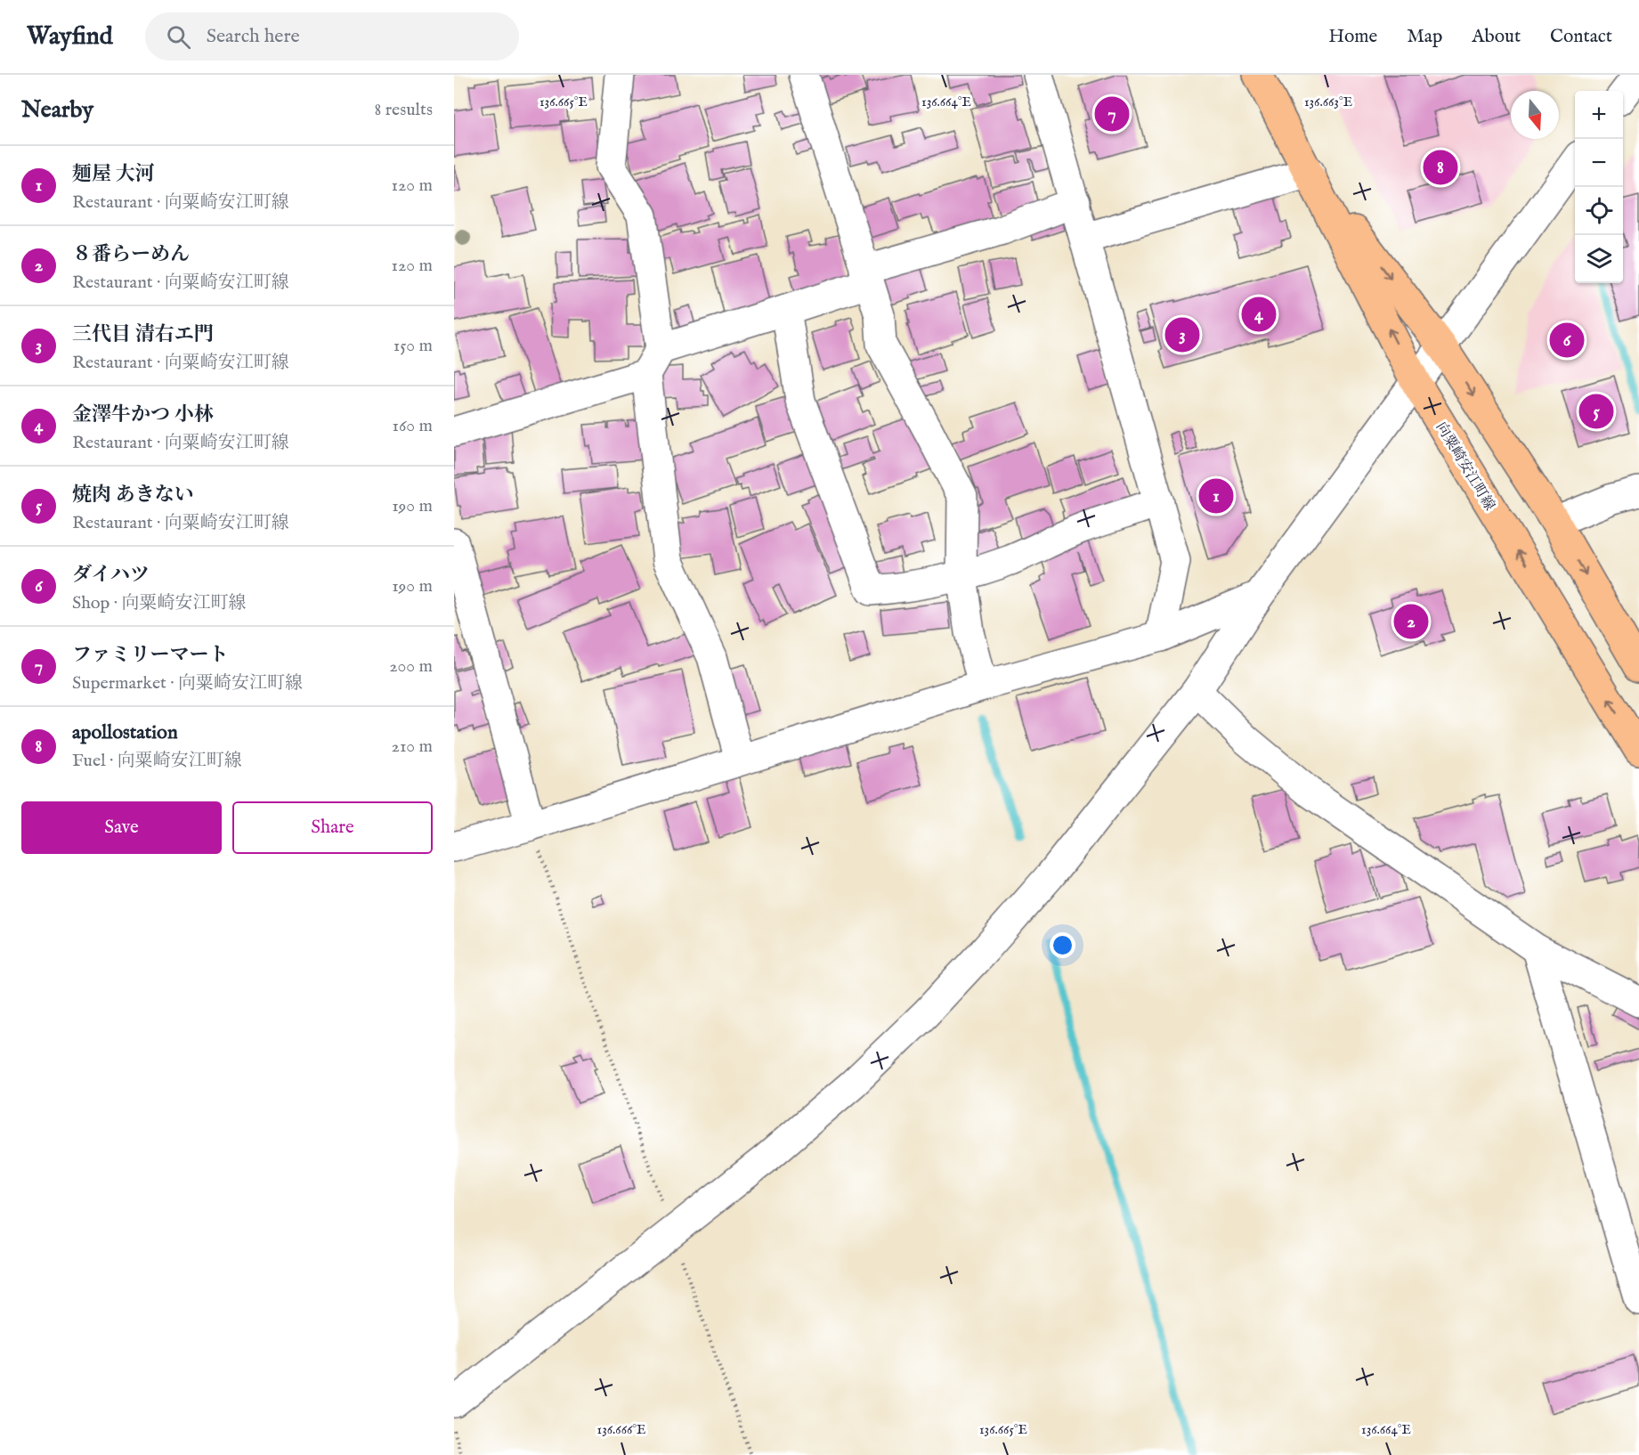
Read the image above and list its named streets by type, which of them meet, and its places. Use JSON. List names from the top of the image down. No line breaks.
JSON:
{"streets":{"main road":["向粟崎安江町線"]},"north":"bottom","page":{"header":"Wayfind","search":"Search here","nav":["Home","Map","About","Contact"],"heading":["Nearby","8 results"],"map_buttons":["+","−"],"pins":["7","8","4","3","6","5","1","2"],"list":[{"mark":"1","name":"麺屋 大河","note":"Restaurant · 向粟崎安江町線","value":"120 m"},{"mark":"2","name":"８番らーめん","note":"Restaurant · 向粟崎安江町線","value":"120 m"},{"mark":"3","name":"三代目 清右エ門","note":"Restaurant · 向粟崎安江町線","value":"150 m"},{"mark":"4","name":"金澤牛かつ 小林","note":"Restaurant · 向粟崎安江町線","value":"160 m"},{"mark":"5","name":"焼肉 あきない","note":"Restaurant · 向粟崎安江町線","value":"190 m"},{"mark":"6","name":"ダイハツ","note":"Shop · 向粟崎安江町線","value":"190 m"},{"mark":"7","name":"ファミリーマート","note":"Supermarket · 向粟崎安江町線","value":"200 m"},{"mark":"8","name":"apollostation","note":"Fuel · 向粟崎安江町線","value":"210 m"}],"buttons":["Save","Share"]},"coordinates":["136.665°E","136.664°E","136.663°E","136.666°E"]}
